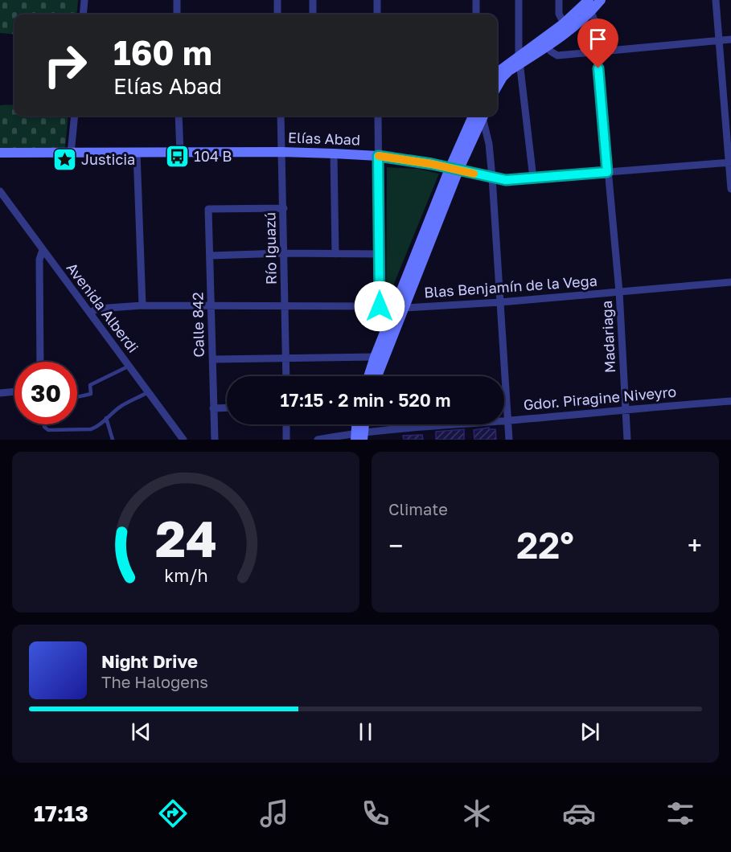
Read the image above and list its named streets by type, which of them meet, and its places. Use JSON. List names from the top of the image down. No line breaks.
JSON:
{"streets":{"main road":["Elías Abad"],"street":["Río Iguazú","Blas Benjamín de la Vega","Avenida Alberdi","Calle 842","Madariaga","Gdor. Piragine Niveyro"]},"crossings":[["Elías Abad","Río Iguazú"],["Elías Abad","Madariaga"],["Río Iguazú","Blas Benjamín de la Vega"],["Río Iguazú","Calle 842"],["Blas Benjamín de la Vega","Avenida Alberdi"],["Blas Benjamín de la Vega","Calle 842"],["Blas Benjamín de la Vega","Madariaga"],["Madariaga","Gdor. Piragine Niveyro"]],"places":{"bus stop":["104 B"],"place":["Justicia"]},"page":{"turn":["160 m","Elías Abad"],"limit":"30","trip":"17:15 · 2 min · 520 m","tile":"Climate","heat":["−","22°","+"],"song":["Night Drive","The Halogens"],"tabs":"17:13","gauge":["24","km/h"]}}
